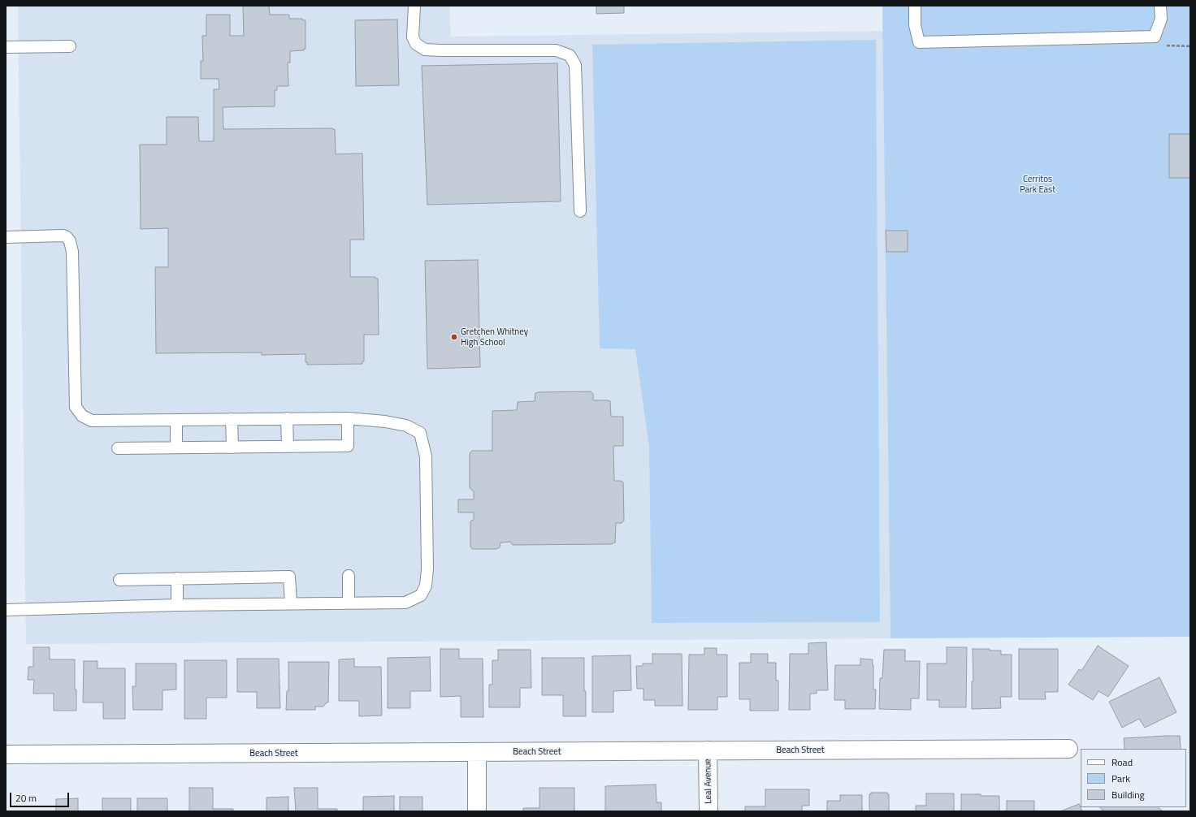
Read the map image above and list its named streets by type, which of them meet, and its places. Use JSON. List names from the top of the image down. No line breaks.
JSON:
{"streets":{"street":["Beach Street","Leal Avenue"]},"crossings":[["Beach Street","Leal Avenue"]],"parks":["Cerritos Park East"],"places":["Gretchen Whitney High School"],"legend":["Road","Park","Building"],"scale_bar":"20 m"}
